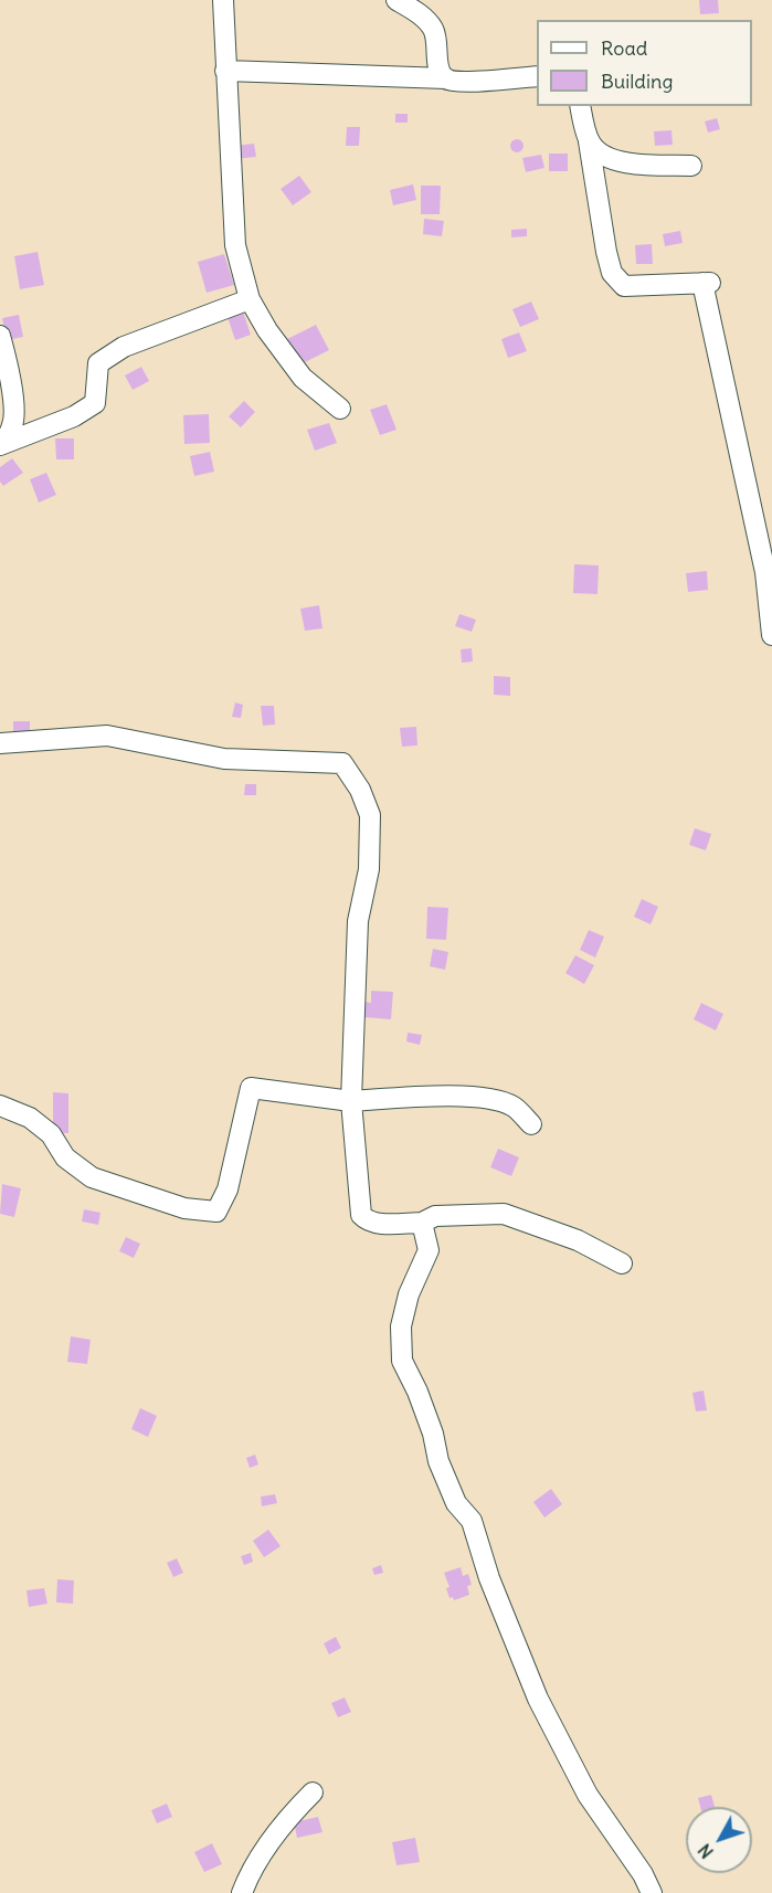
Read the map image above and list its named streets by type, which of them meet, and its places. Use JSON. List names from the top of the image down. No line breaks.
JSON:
{"legend":["Road","Building"],"north":"bottom left"}
